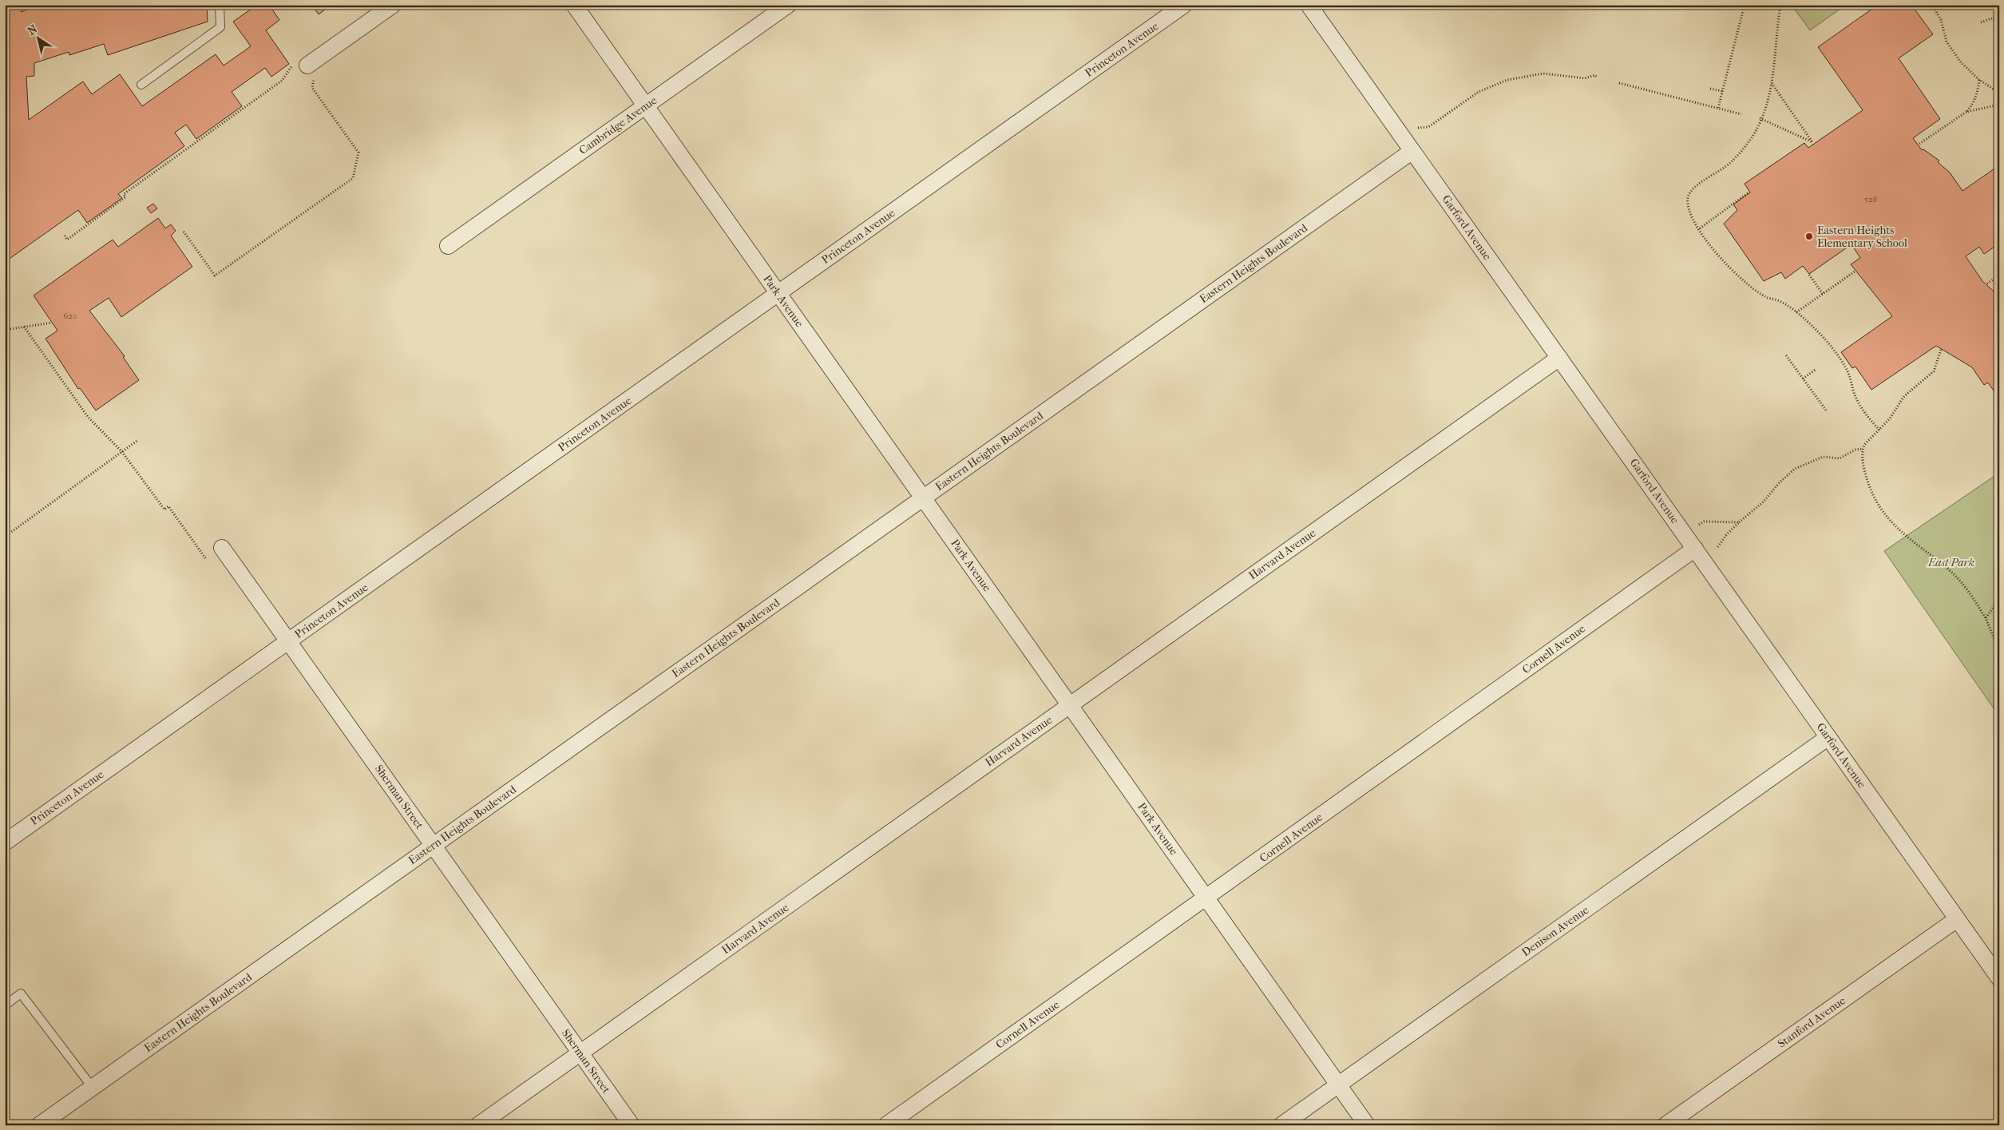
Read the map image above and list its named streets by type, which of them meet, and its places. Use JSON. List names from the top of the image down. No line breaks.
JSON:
{"streets":{"street":["Princeton Avenue","Cambridge Avenue","Garford Avenue","Eastern Heights Boulevard","Park Avenue","Harvard Avenue","Cornell Avenue","Sherman Street","Denison Avenue","Stanford Avenue"]},"crossings":[["Princeton Avenue","Park Avenue"],["Princeton Avenue","Sherman Street"],["Cambridge Avenue","Park Avenue"],["Garford Avenue","Eastern Heights Boulevard"],["Garford Avenue","Harvard Avenue"],["Garford Avenue","Cornell Avenue"],["Garford Avenue","Denison Avenue"],["Garford Avenue","Stanford Avenue"],["Eastern Heights Boulevard","Park Avenue"],["Eastern Heights Boulevard","Sherman Street"],["Park Avenue","Harvard Avenue"],["Park Avenue","Cornell Avenue"],["Park Avenue","Denison Avenue"],["Harvard Avenue","Sherman Street"]],"parks":["East Park"],"places":["Eastern Heights Elementary School"],"house_numbers":["528","620"],"north":"top left"}
